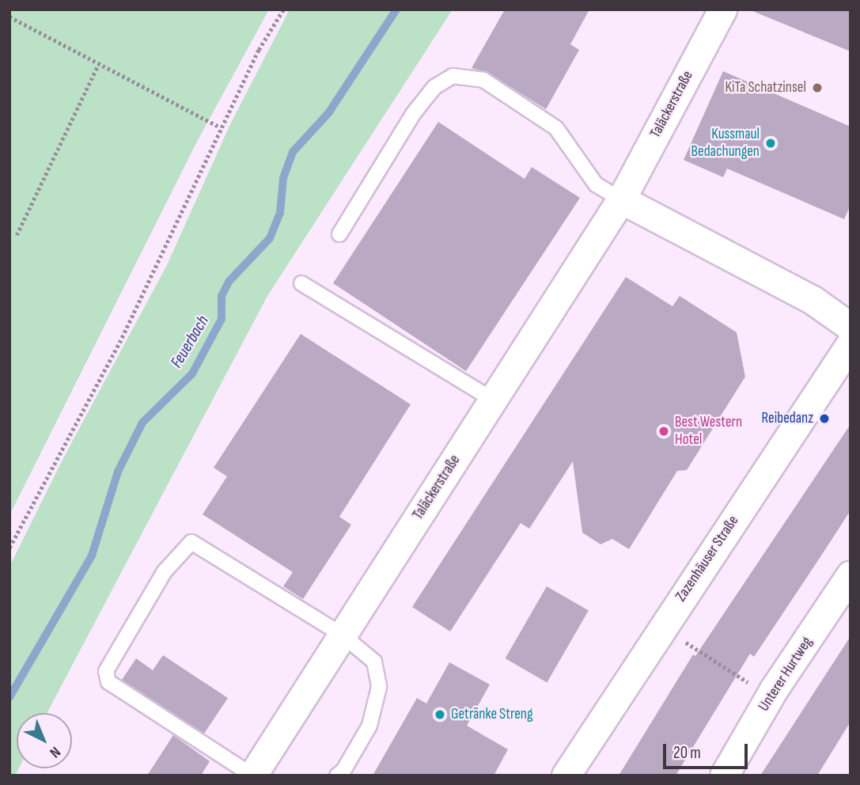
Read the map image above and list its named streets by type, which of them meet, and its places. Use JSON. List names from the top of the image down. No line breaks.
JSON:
{"streets":{"street":["Taläckerstraße","Zazenhäuser Straße","Unterer Hurtweg"]},"water":["Feuerbach"],"places":["KiTa Schatzinsel","Kussmaul Bedachungen","Reibedanz","Best Western Hotel","Getränke Streng"],"scale_bar":"20 m","north":"bottom right"}
